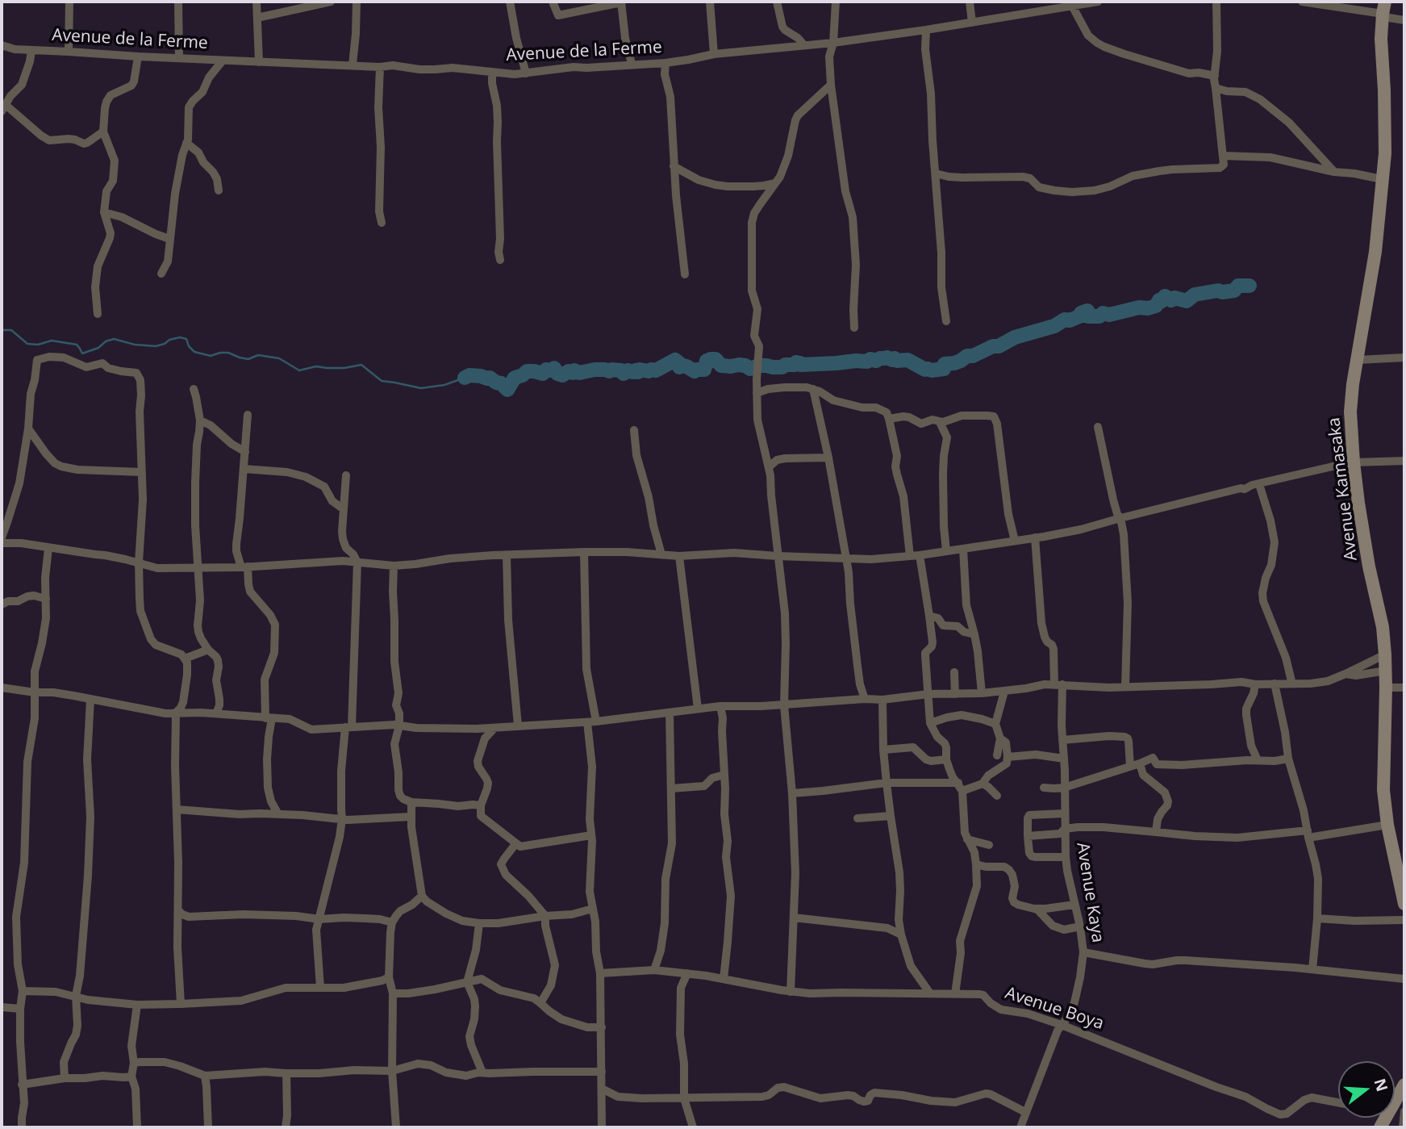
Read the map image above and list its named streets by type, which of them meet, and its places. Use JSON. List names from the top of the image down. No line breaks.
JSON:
{"streets":{"street":["Avenue de la Ferme","Avenue Kamasaka","Avenue Kaya","Avenue Boya"]},"crossings":[["Avenue Kaya","Avenue Boya"]],"north":"right"}
